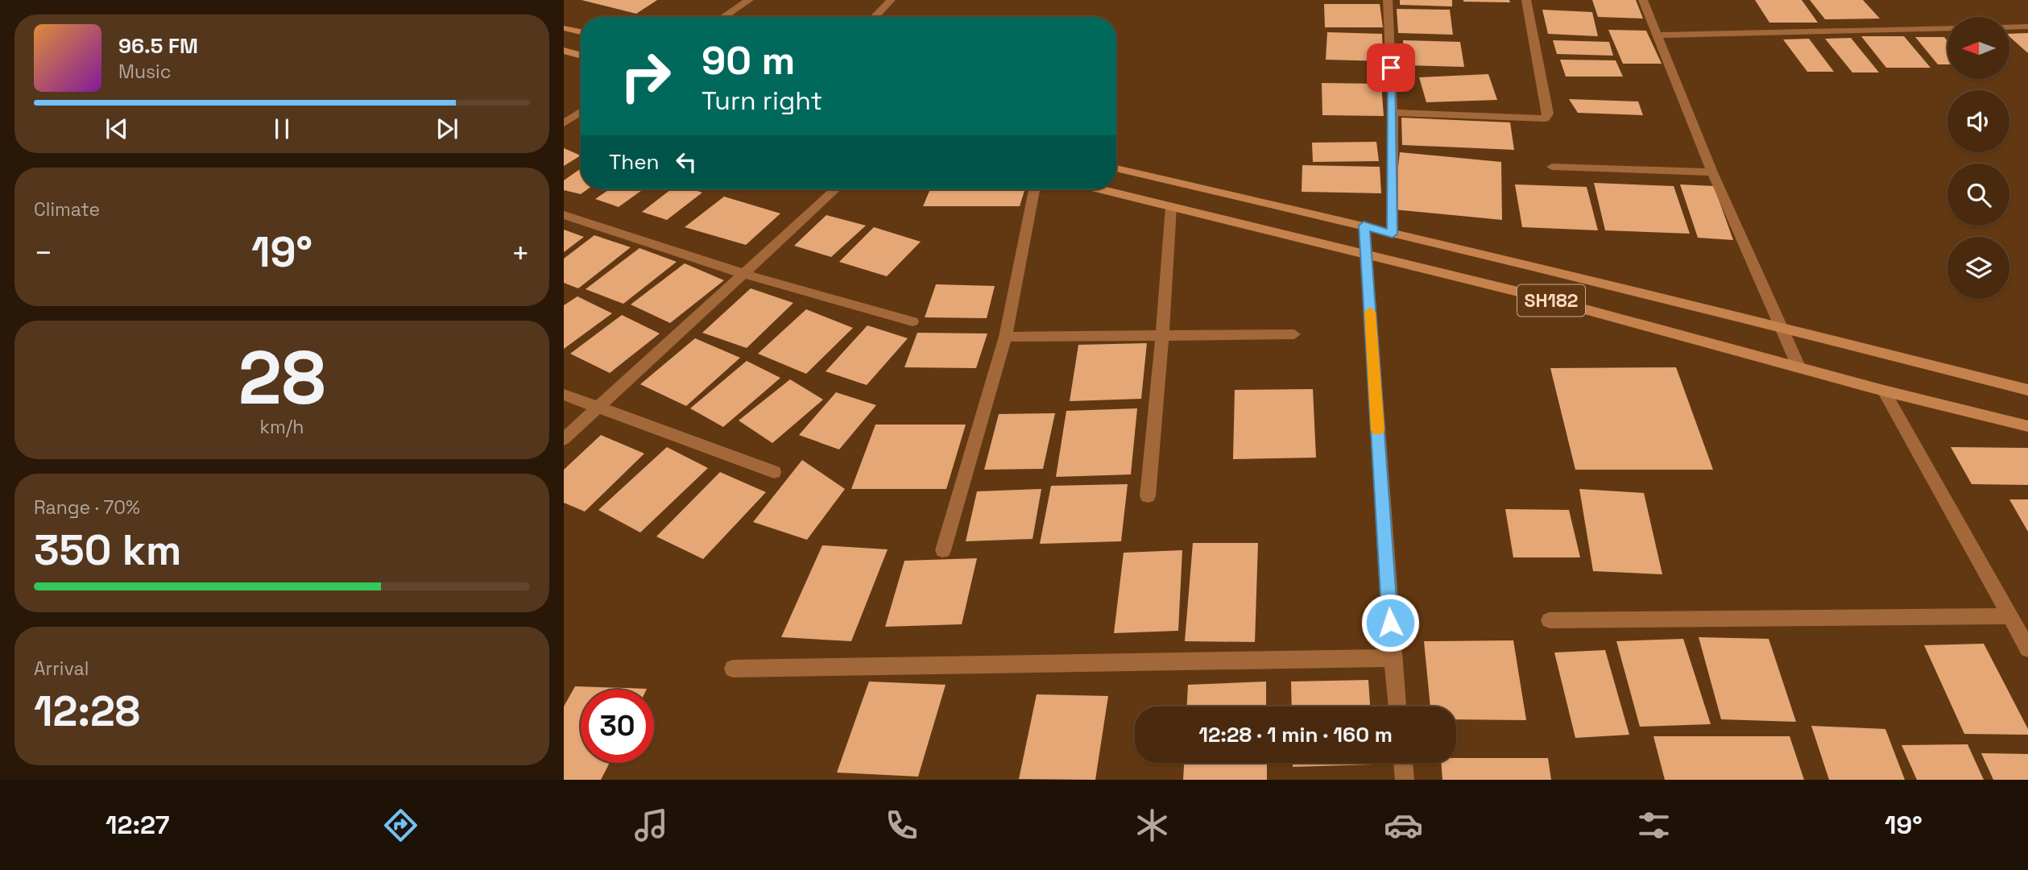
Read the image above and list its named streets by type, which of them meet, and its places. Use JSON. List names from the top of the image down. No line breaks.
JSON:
{"streets":{"main road":["SH182"]},"north":"left","page":{"turn":["90 m","Turn right"],"song":["96.5 FM","Music"],"then":"Then","tile":["Climate",["28","km/h"],["Range · 70%","350 km"],["Arrival","12:28"]],"heat":["−","19°","+"],"limit":"30","trip":"12:28 · 1 min · 160 m","tabs":["12:27","19°"]}}
